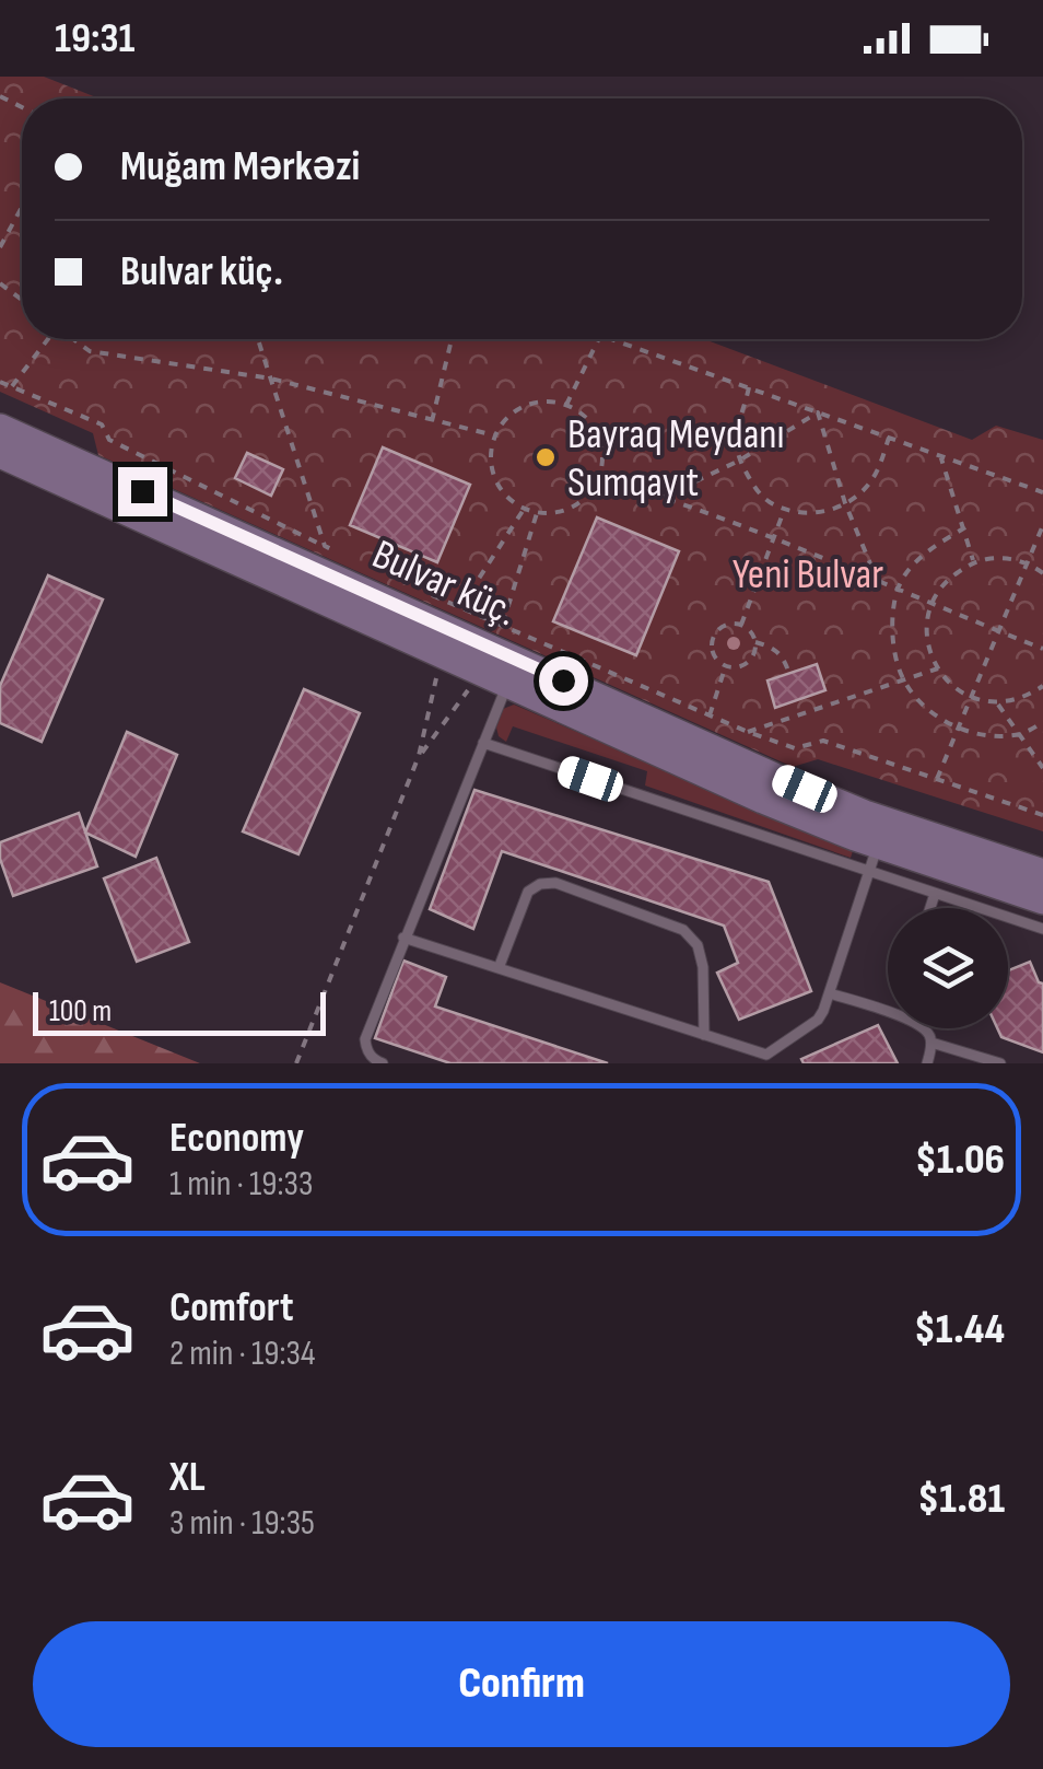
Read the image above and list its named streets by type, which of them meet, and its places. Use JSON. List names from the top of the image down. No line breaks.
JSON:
{"streets":{"street":["Bulvar küç."]},"parks":["Yeni Bulvar"],"places":["Bayraq Meydanı Sumqayıt"],"scale_bar":"100 m","page":{"status":"19:31","banner":["Muğam Mərkəzi","Bulvar küç."],"scale":"100 m","list":[{"name":"Economy","note":"1 min · 19:33","value":"$1.06"},{"name":"Comfort","note":"2 min · 19:34","value":"$1.44"},{"name":"XL","note":"3 min · 19:35","value":"$1.81"}],"buttons":"Confirm"}}
